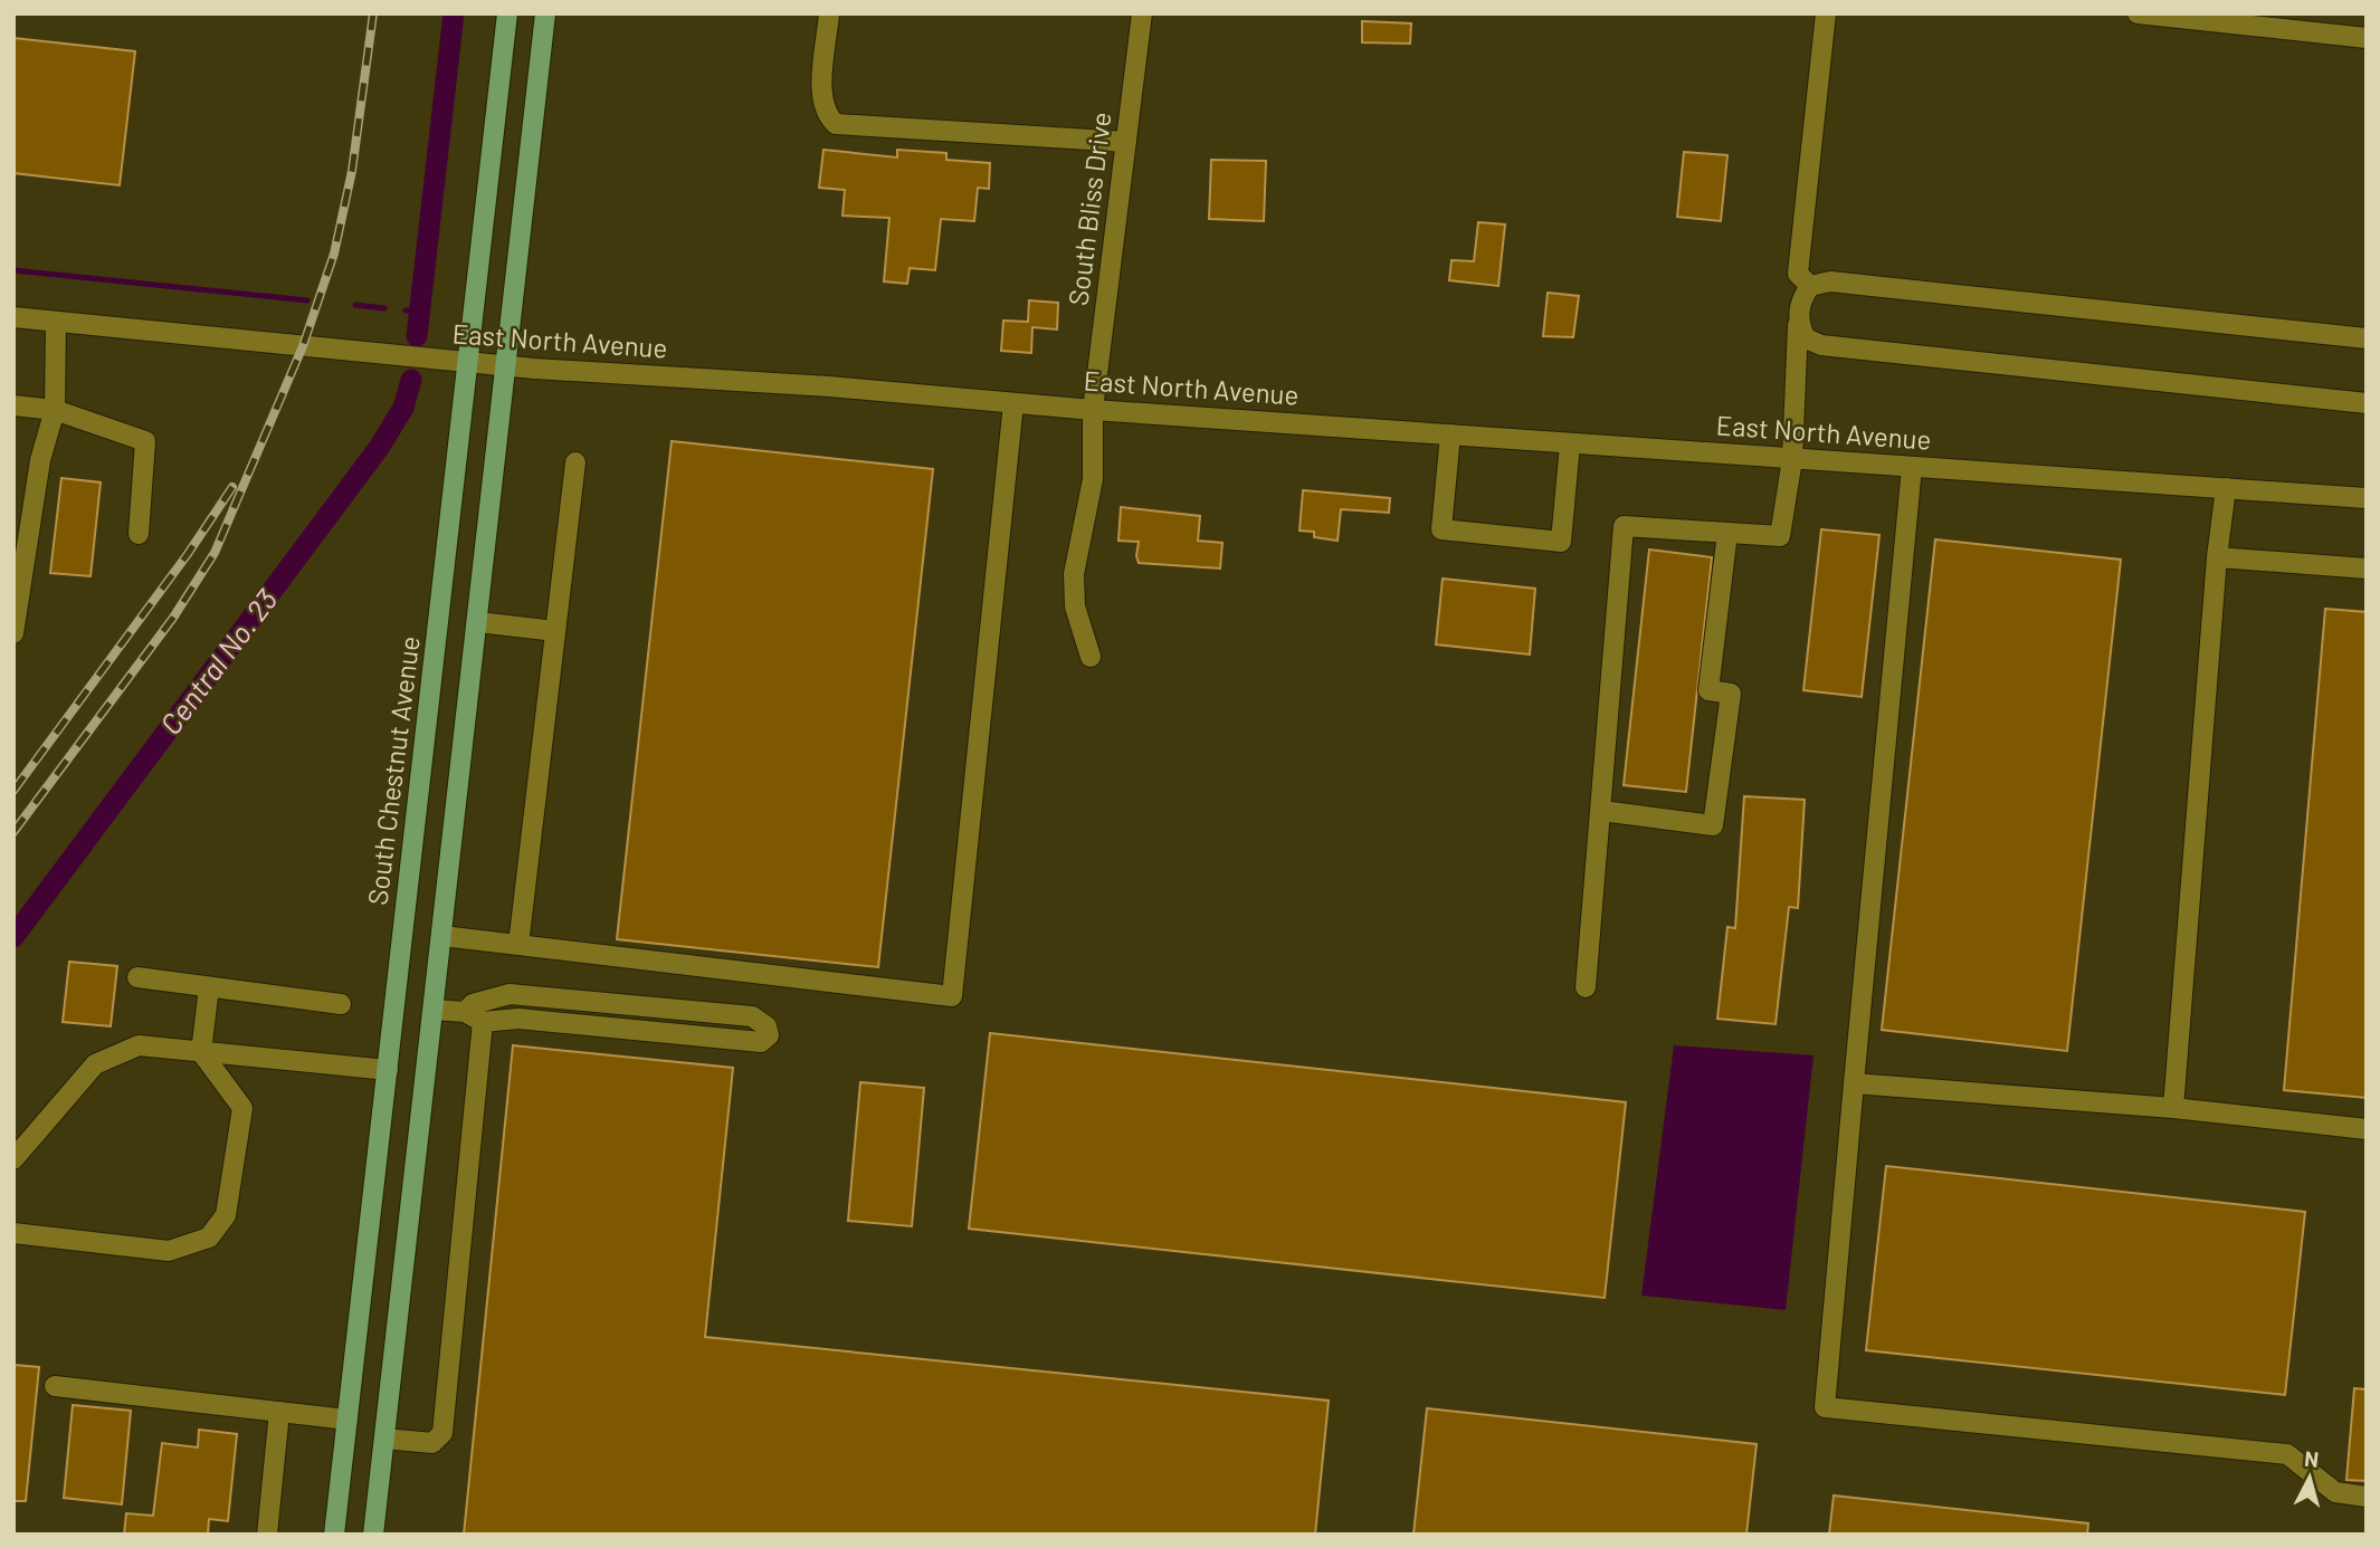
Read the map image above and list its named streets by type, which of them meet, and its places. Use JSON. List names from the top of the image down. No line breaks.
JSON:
{"streets":{"main road":["South Chestnut Avenue"],"street":["South Bliss Drive","East North Avenue"]},"crossings":[["South Bliss Drive","East North Avenue"],["East North Avenue","South Chestnut Avenue"]],"water":["Central No. 23"],"north":"top"}
